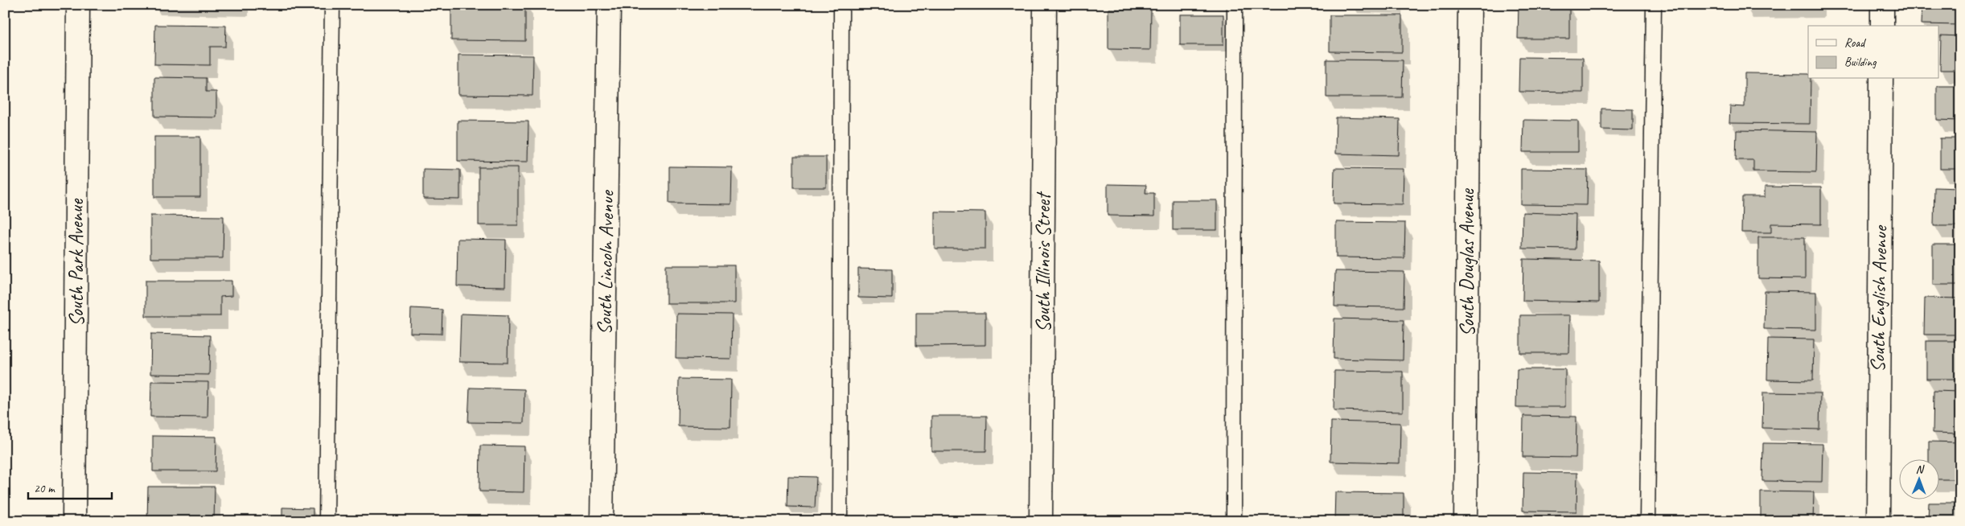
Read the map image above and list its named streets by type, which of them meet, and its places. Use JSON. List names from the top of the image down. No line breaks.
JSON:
{"streets":{"street":["South Park Avenue","South Lincoln Avenue","South Illinois Street","South Douglas Avenue","South English Avenue"]},"legend":["Road","Building"],"scale_bar":"20 m","north":"top"}
